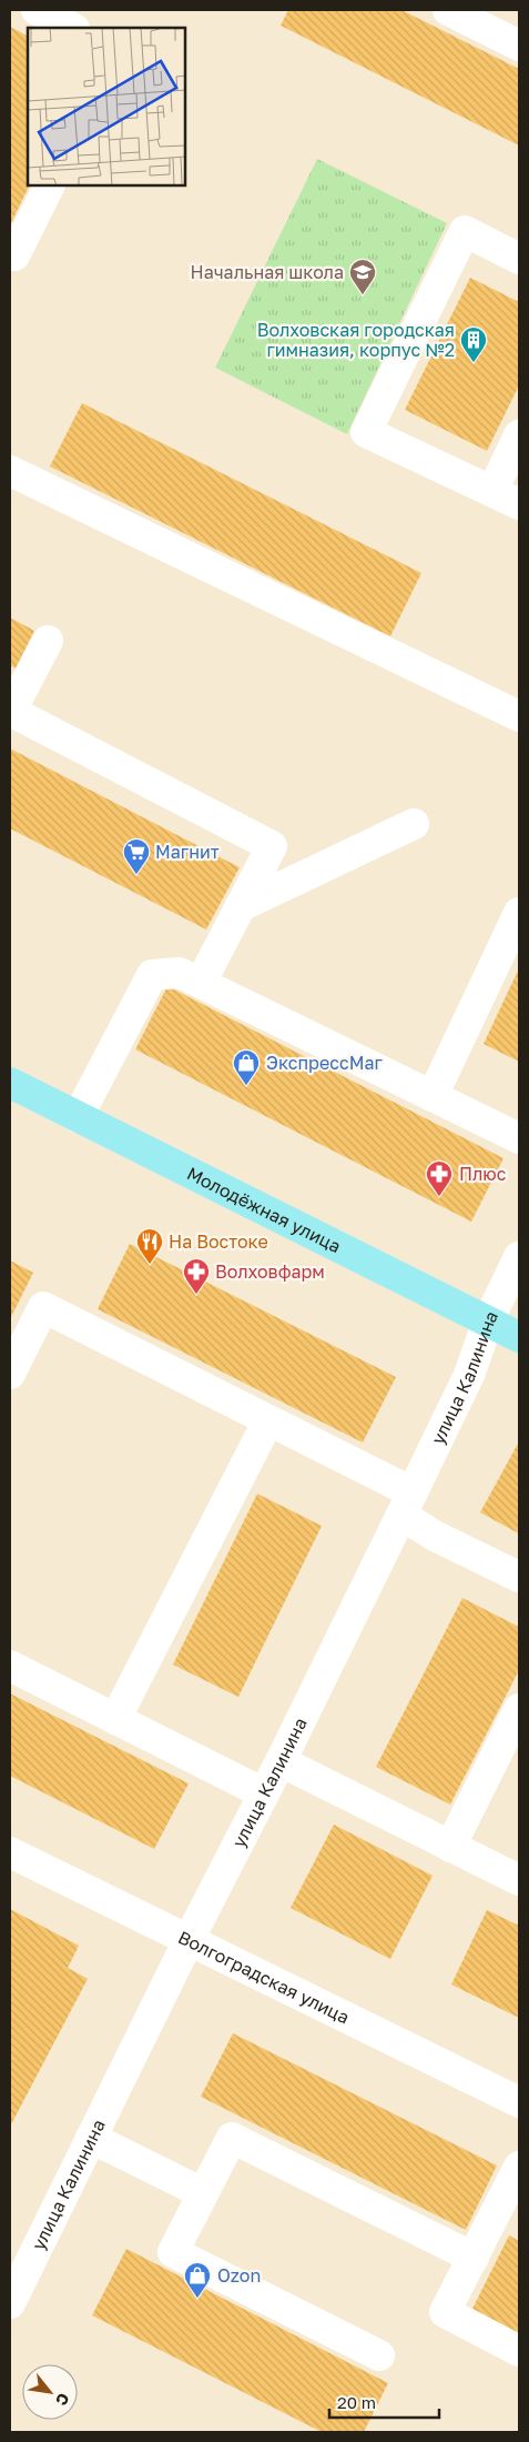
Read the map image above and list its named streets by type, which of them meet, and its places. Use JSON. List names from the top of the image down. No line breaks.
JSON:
{"streets":{"main road":["Молодёжная улица"],"street":["улица Калинина","Волгоградская улица"]},"crossings":[["Молодёжная улица","улица Калинина"],["улица Калинина","Волгоградская улица"]],"places":{"school or university":["Начальная школа"],"building":["Волховская городская гимназия, корпус №2"],"supermarket":["Магнит"],"shop":["ЭкспрессМаг","Ozon"],"pharmacy":["Плюс","Волховфарм"],"restaurant":["На Востоке"]},"scale_bar":"20 m","north":"bottom right"}
